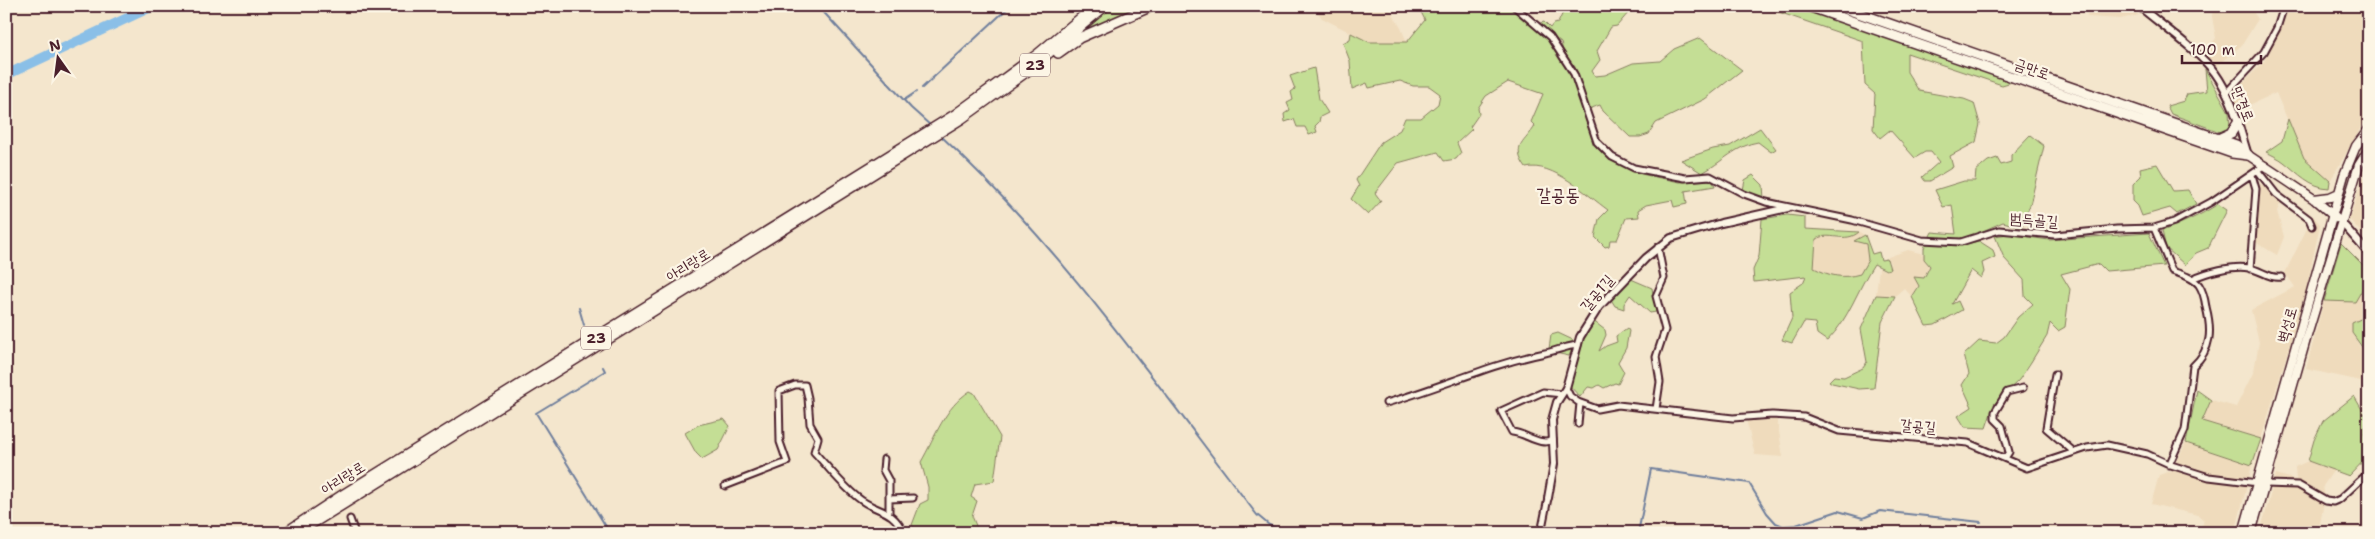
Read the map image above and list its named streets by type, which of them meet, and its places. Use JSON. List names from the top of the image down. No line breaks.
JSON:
{"streets":{"highway":["23","금만로","아리랑로"],"main road":["벽성로"],"street":["만경로","범득골길","갈공1길","갈공길"]},"crossings":[["금만로","만경로"],["금만로","범득골길"],["금만로","벽성로"],["범득골길","갈공1길"],["벽성로","갈공길"]],"districts":["갈공동"],"scale_bar":"100 m","north":"top"}
